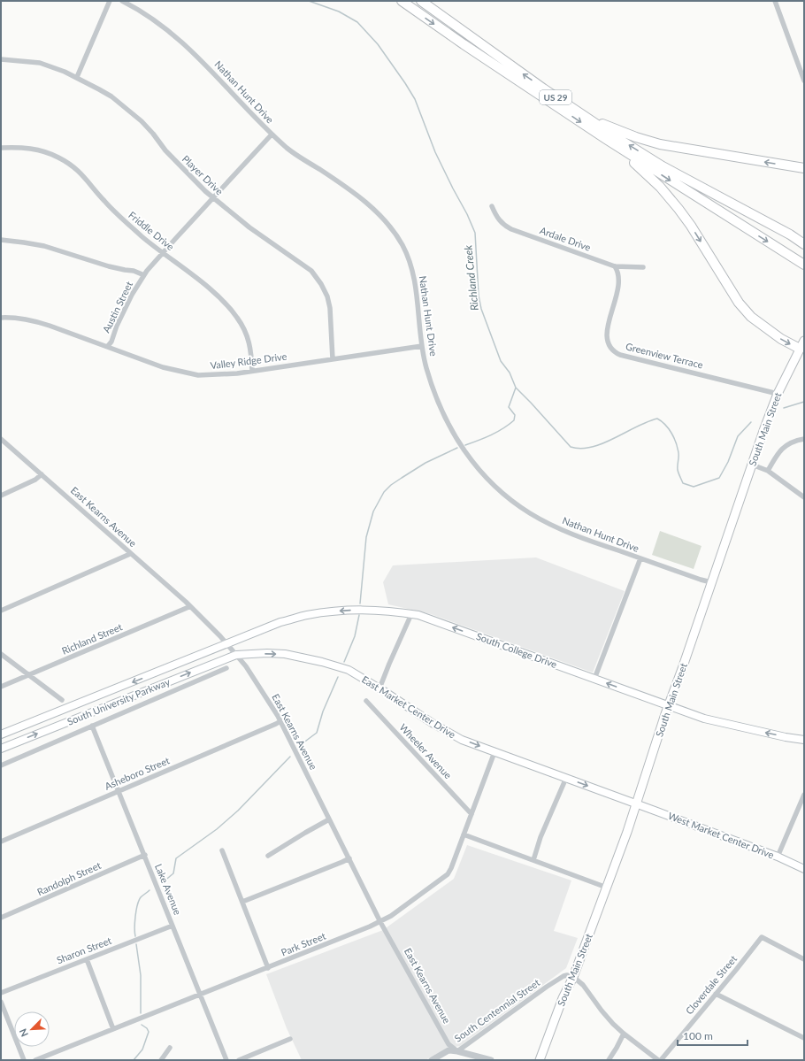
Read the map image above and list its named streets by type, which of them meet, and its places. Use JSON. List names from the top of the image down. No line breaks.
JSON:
{"streets":{"highway":["US 29"],"main road":["South Main Street","South College Drive","South University Parkway","East Market Center Drive","West Market Center Drive"],"street":["Nathan Hunt Drive","Player Drive","Friddle Drive","Ardale Drive","Austin Street","Greenview Terrace","Valley Ridge Drive","East Kearns Avenue","Richland Street","Wheeler Avenue","Asheboro Street","Randolph Street","Lake Avenue","Park Street","Sharon Street","Cloverdale Street","South Centennial Street"]},"crossings":[["Nathan Hunt Drive","Austin Street"],["Nathan Hunt Drive","Valley Ridge Drive"],["Nathan Hunt Drive","South Main Street"],["Player Drive","Austin Street"],["Player Drive","Valley Ridge Drive"],["Friddle Drive","Austin Street"],["Friddle Drive","Valley Ridge Drive"],["Ardale Drive","Greenview Terrace"],["Austin Street","Valley Ridge Drive"],["Greenview Terrace","South Main Street"],["South Main Street","South College Drive"],["South Main Street","East Market Center Drive"],["South Main Street","West Market Center Drive"],["South Main Street","South Centennial Street"],["East Kearns Avenue","Richland Street"],["East Kearns Avenue","South College Drive"],["East Kearns Avenue","South University Parkway"],["East Kearns Avenue","East Market Center Drive"],["East Kearns Avenue","Asheboro Street"],["East Kearns Avenue","Park Street"],["East Kearns Avenue","South Centennial Street"],["South College Drive","South University Parkway"],["South University Parkway","East Market Center Drive"],["East Market Center Drive","West Market Center Drive"],["East Market Center Drive","Park Street"],["Wheeler Avenue","Park Street"],["Asheboro Street","Lake Avenue"],["Randolph Street","Lake Avenue"],["Lake Avenue","Park Street"],["Lake Avenue","Sharon Street"]],"one_way":["South College Drive","East Market Center Drive"],"water":["Richland Creek"],"scale_bar":"100 m","north":"bottom left"}
